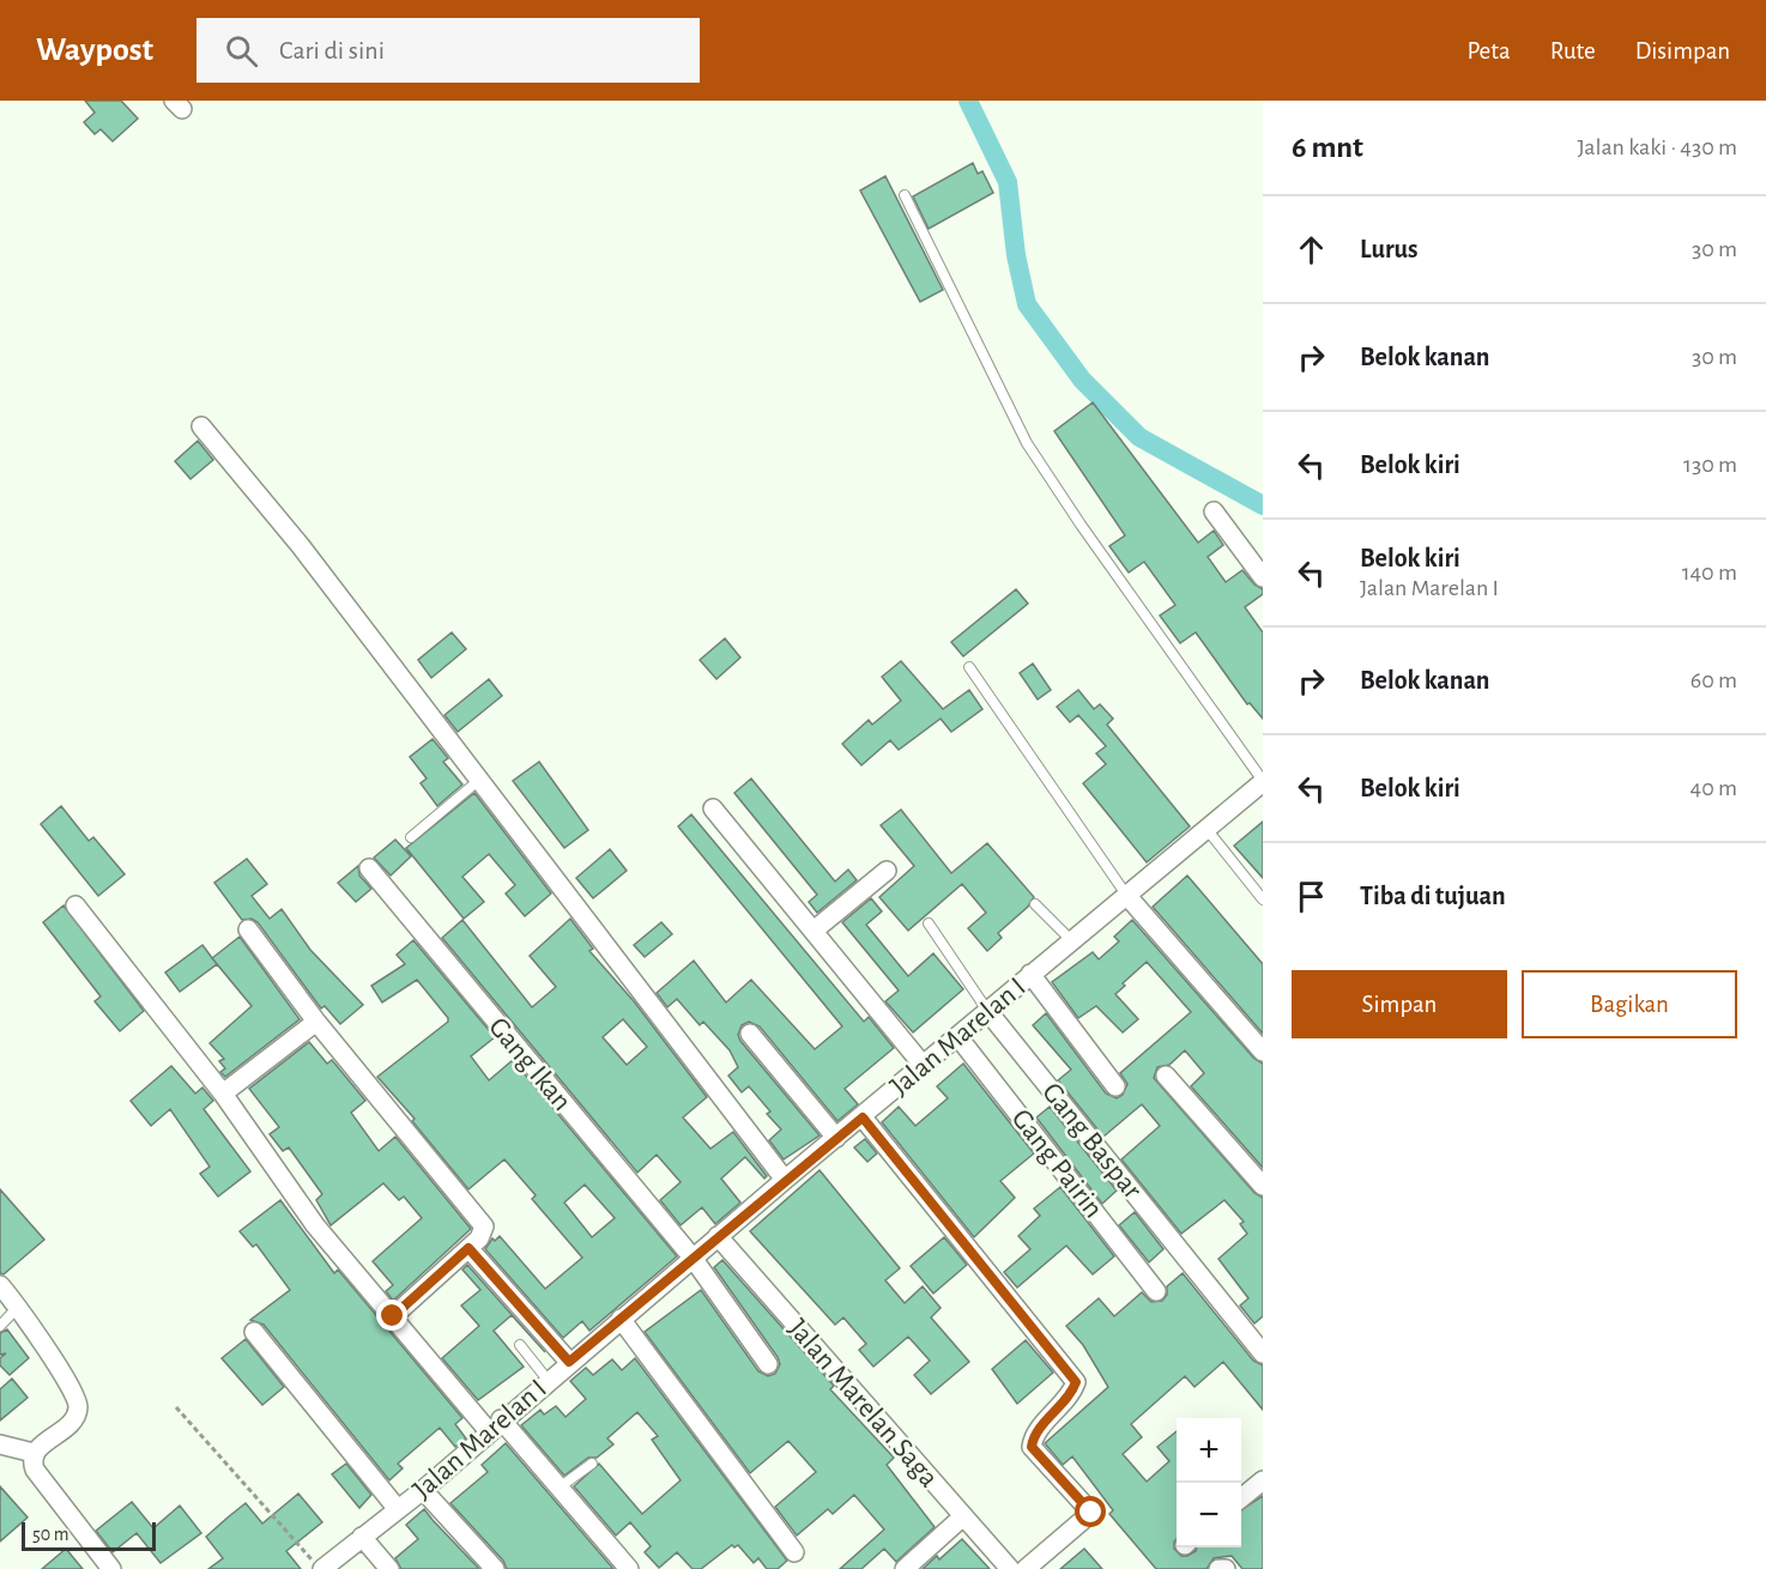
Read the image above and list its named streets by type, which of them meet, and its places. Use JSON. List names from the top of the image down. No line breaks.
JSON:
{"streets":{"street":["Jalan Marelan I","Gang Ikan","Gang Baspar","Gang Pairin","Jalan Marelan Saga"]},"crossings":[["Jalan Marelan I","Gang Ikan"],["Jalan Marelan I","Gang Baspar"],["Jalan Marelan I","Gang Pairin"],["Jalan Marelan I","Jalan Marelan Saga"]],"scale_bar":"50 m","page":{"header":"Waypost","search":"Cari di sini","nav":["Peta","Rute","Disimpan"],"heading":["6 mnt","Jalan kaki · 430 m"],"list":[["Lurus","30 m"],["Belok kanan","30 m"],["Belok kiri","130 m"],["Belok kiri","Jalan Marelan I","140 m"],["Belok kanan","60 m"],["Belok kiri","40 m"],"Tiba di tujuan"],"buttons":["Simpan","Bagikan"],"map_buttons":["+","−"],"scale":"50 m"}}
